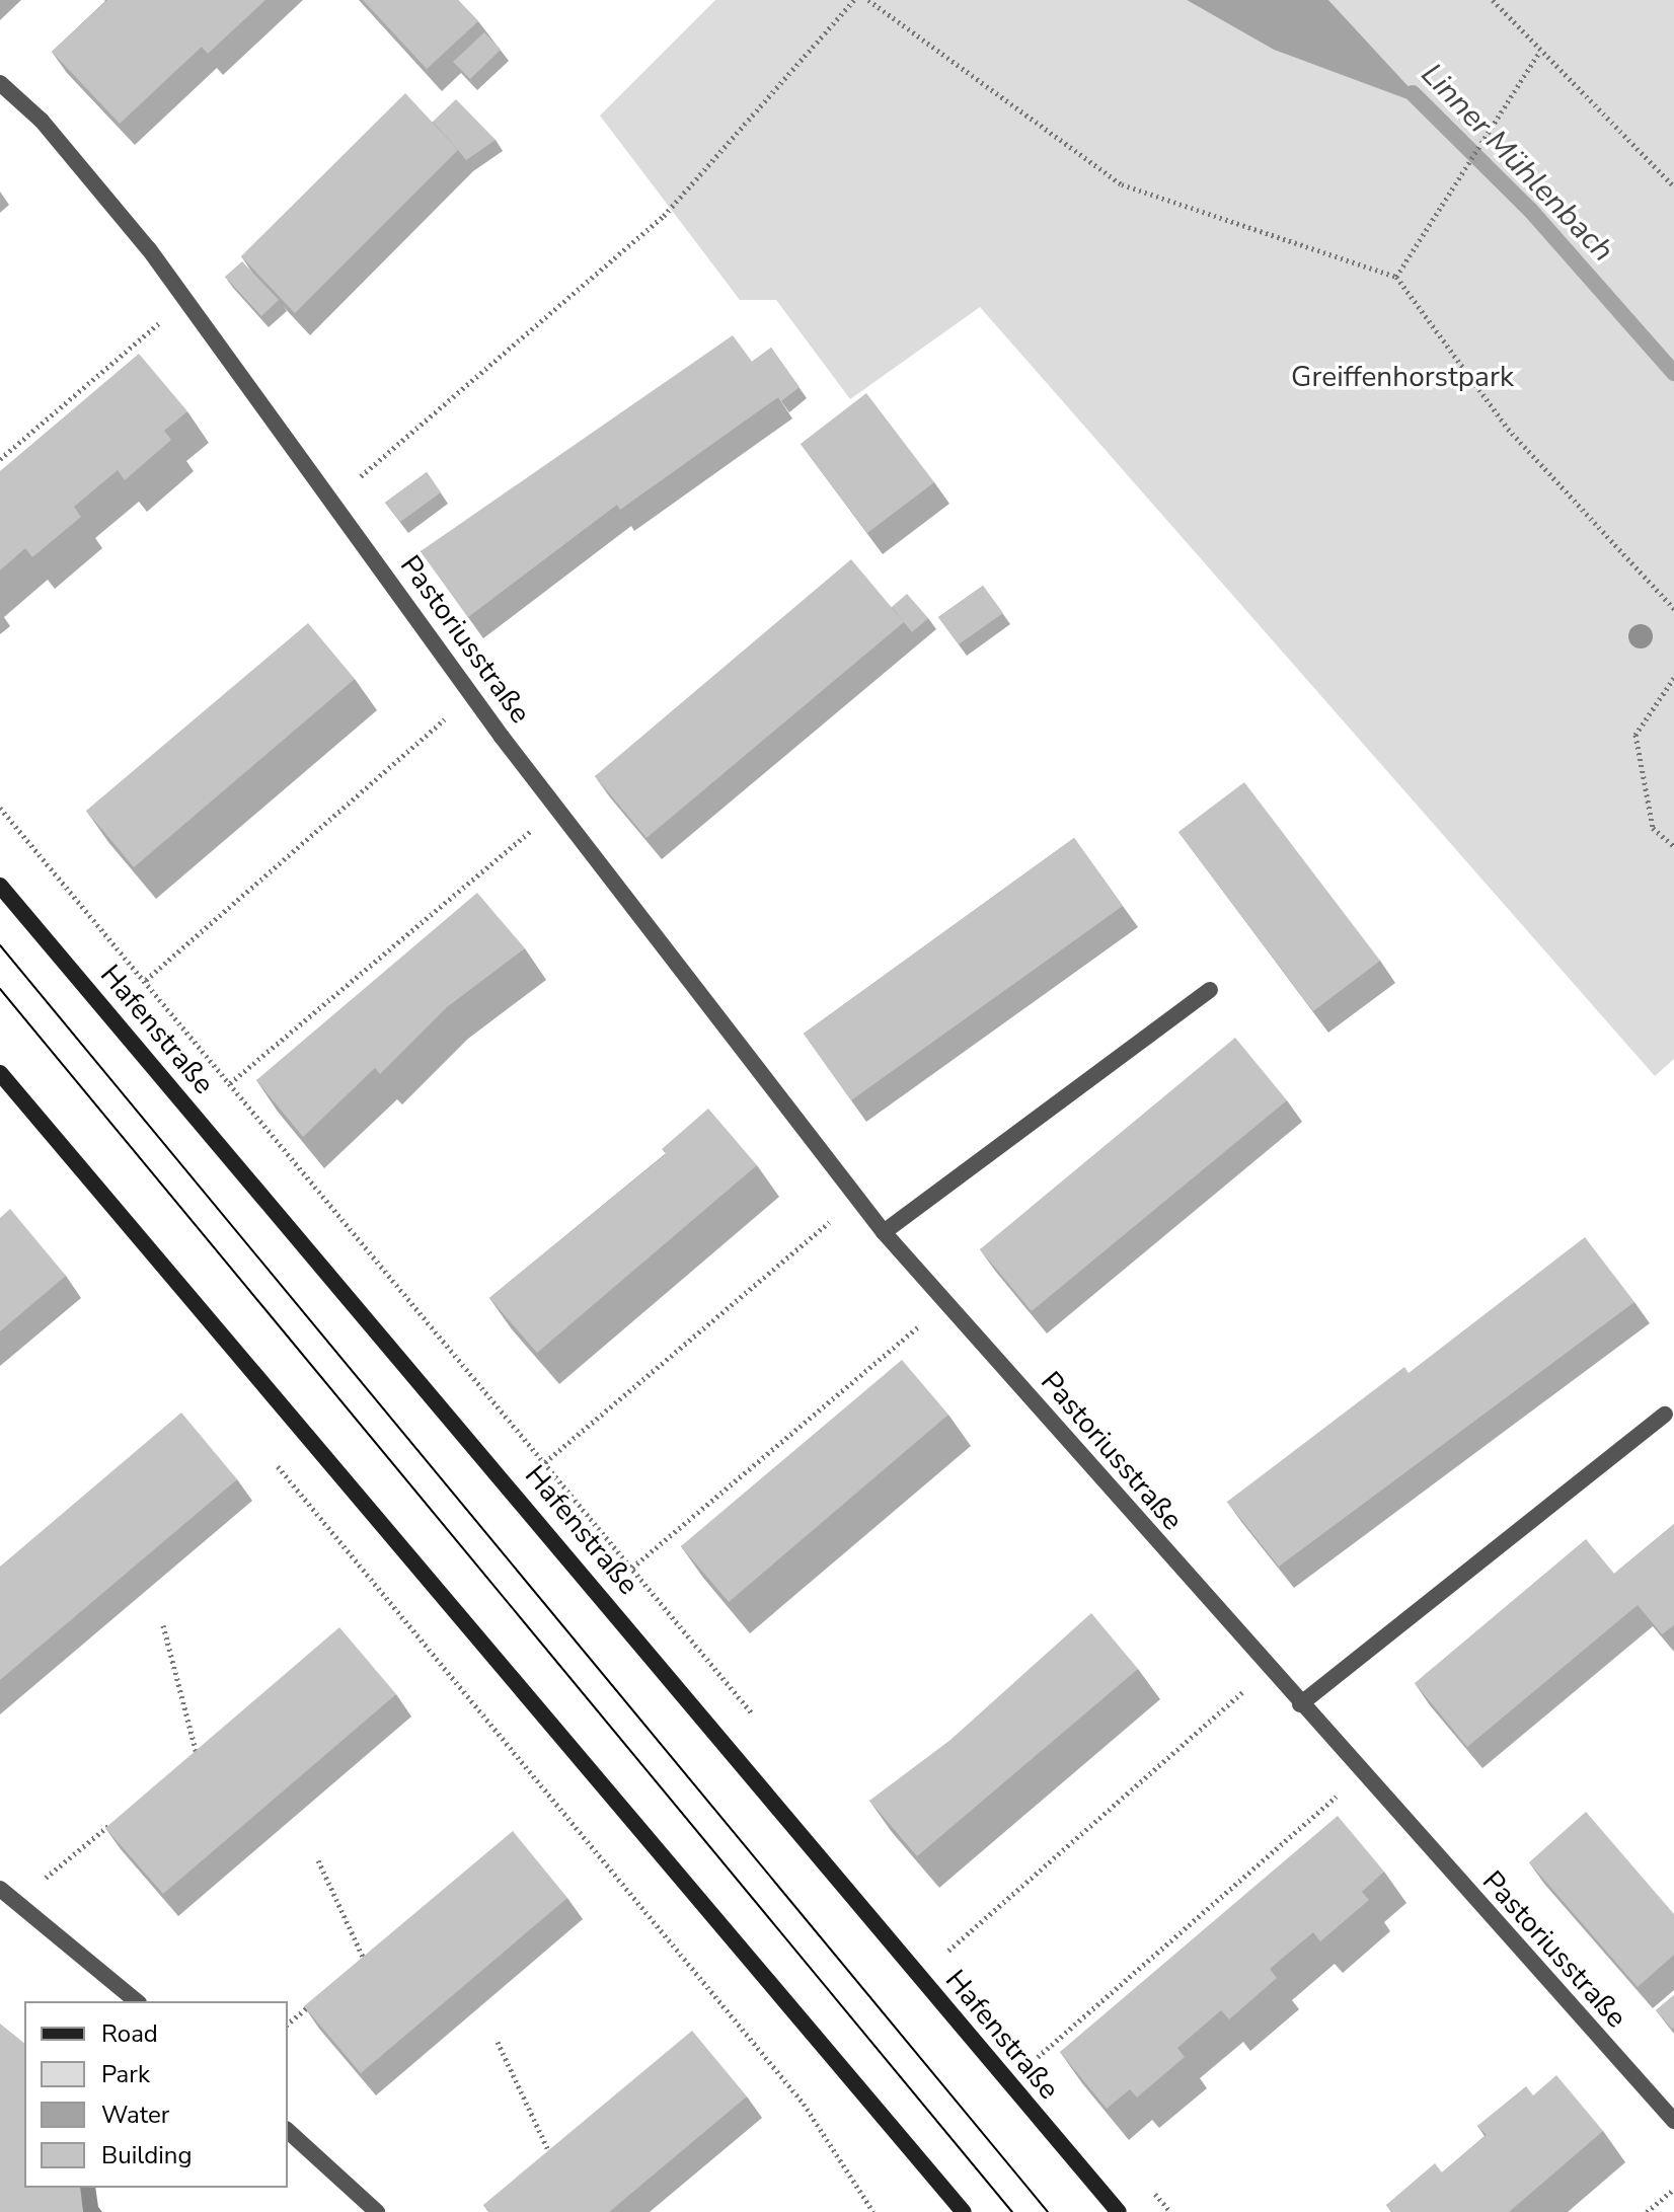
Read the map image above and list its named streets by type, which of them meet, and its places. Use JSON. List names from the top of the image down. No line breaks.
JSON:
{"streets":{"main road":["Hafenstraße"],"street":["Pastoriusstraße"]},"water":["Linner Mühlenbach"],"parks":["Greiffenhorstpark"],"legend":["Road","Park","Water","Building"]}
